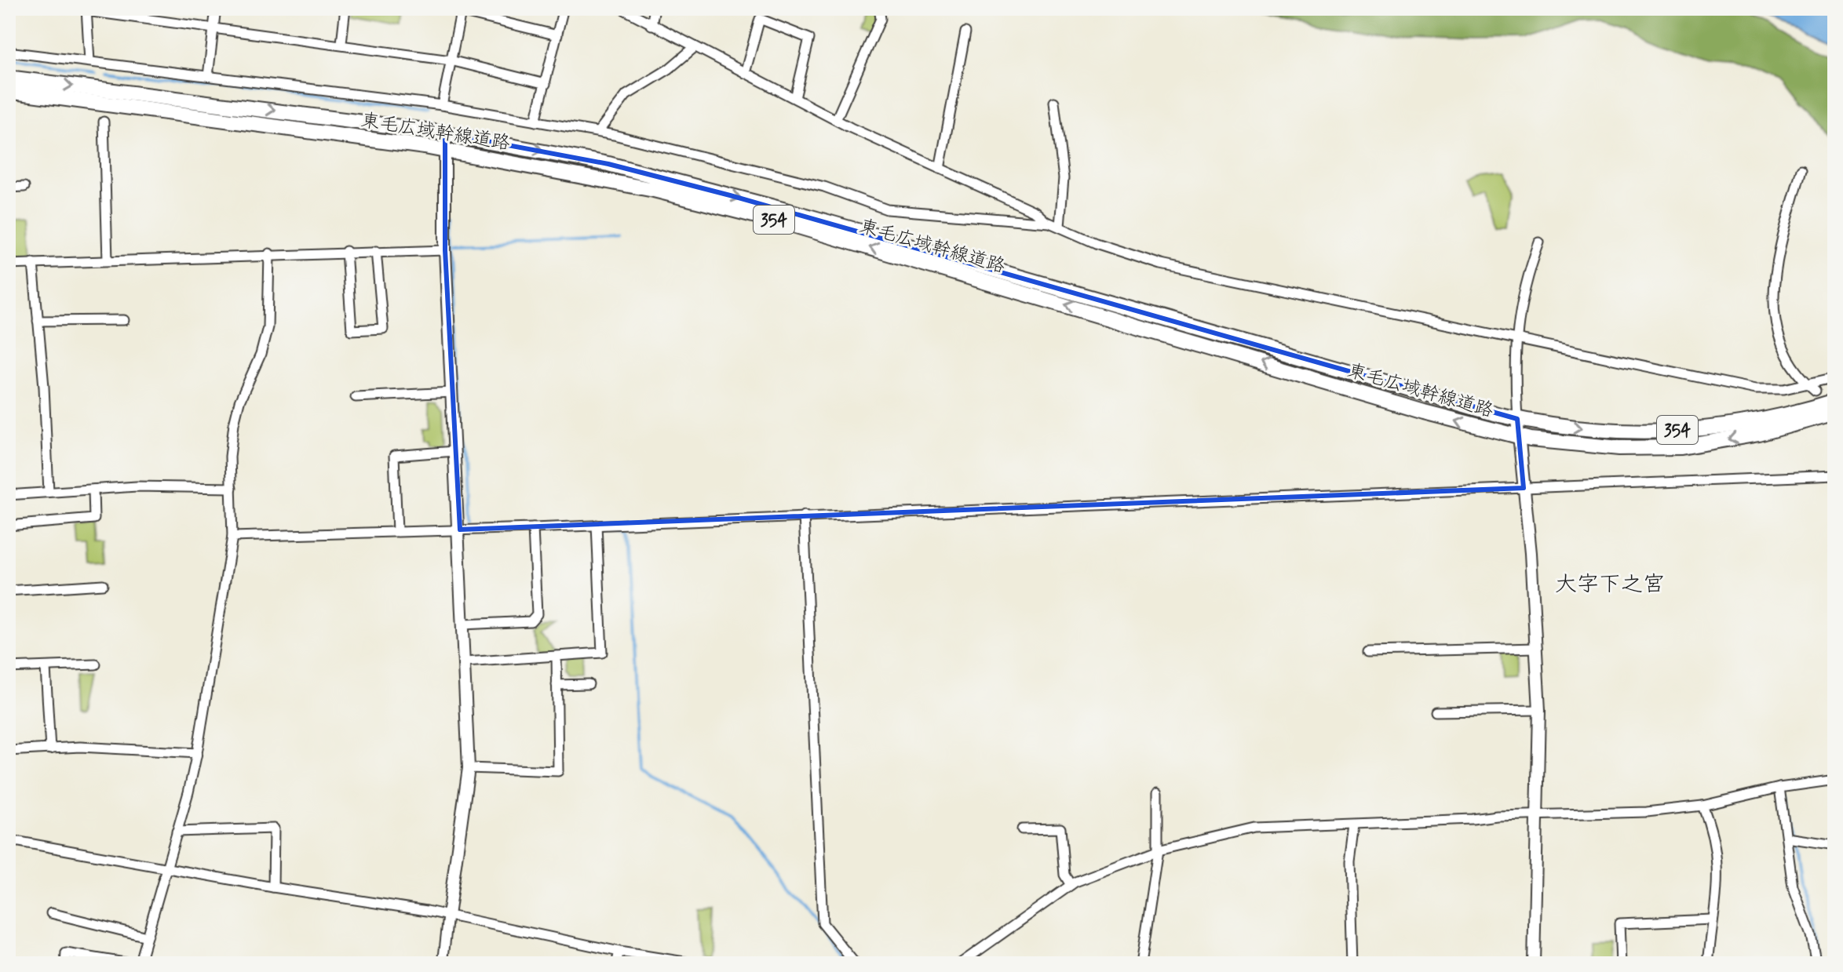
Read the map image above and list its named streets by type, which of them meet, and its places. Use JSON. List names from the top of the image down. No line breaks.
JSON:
{"streets":{"highway":["東毛広域幹線道路","354"]},"districts":["大字下之宮"]}
